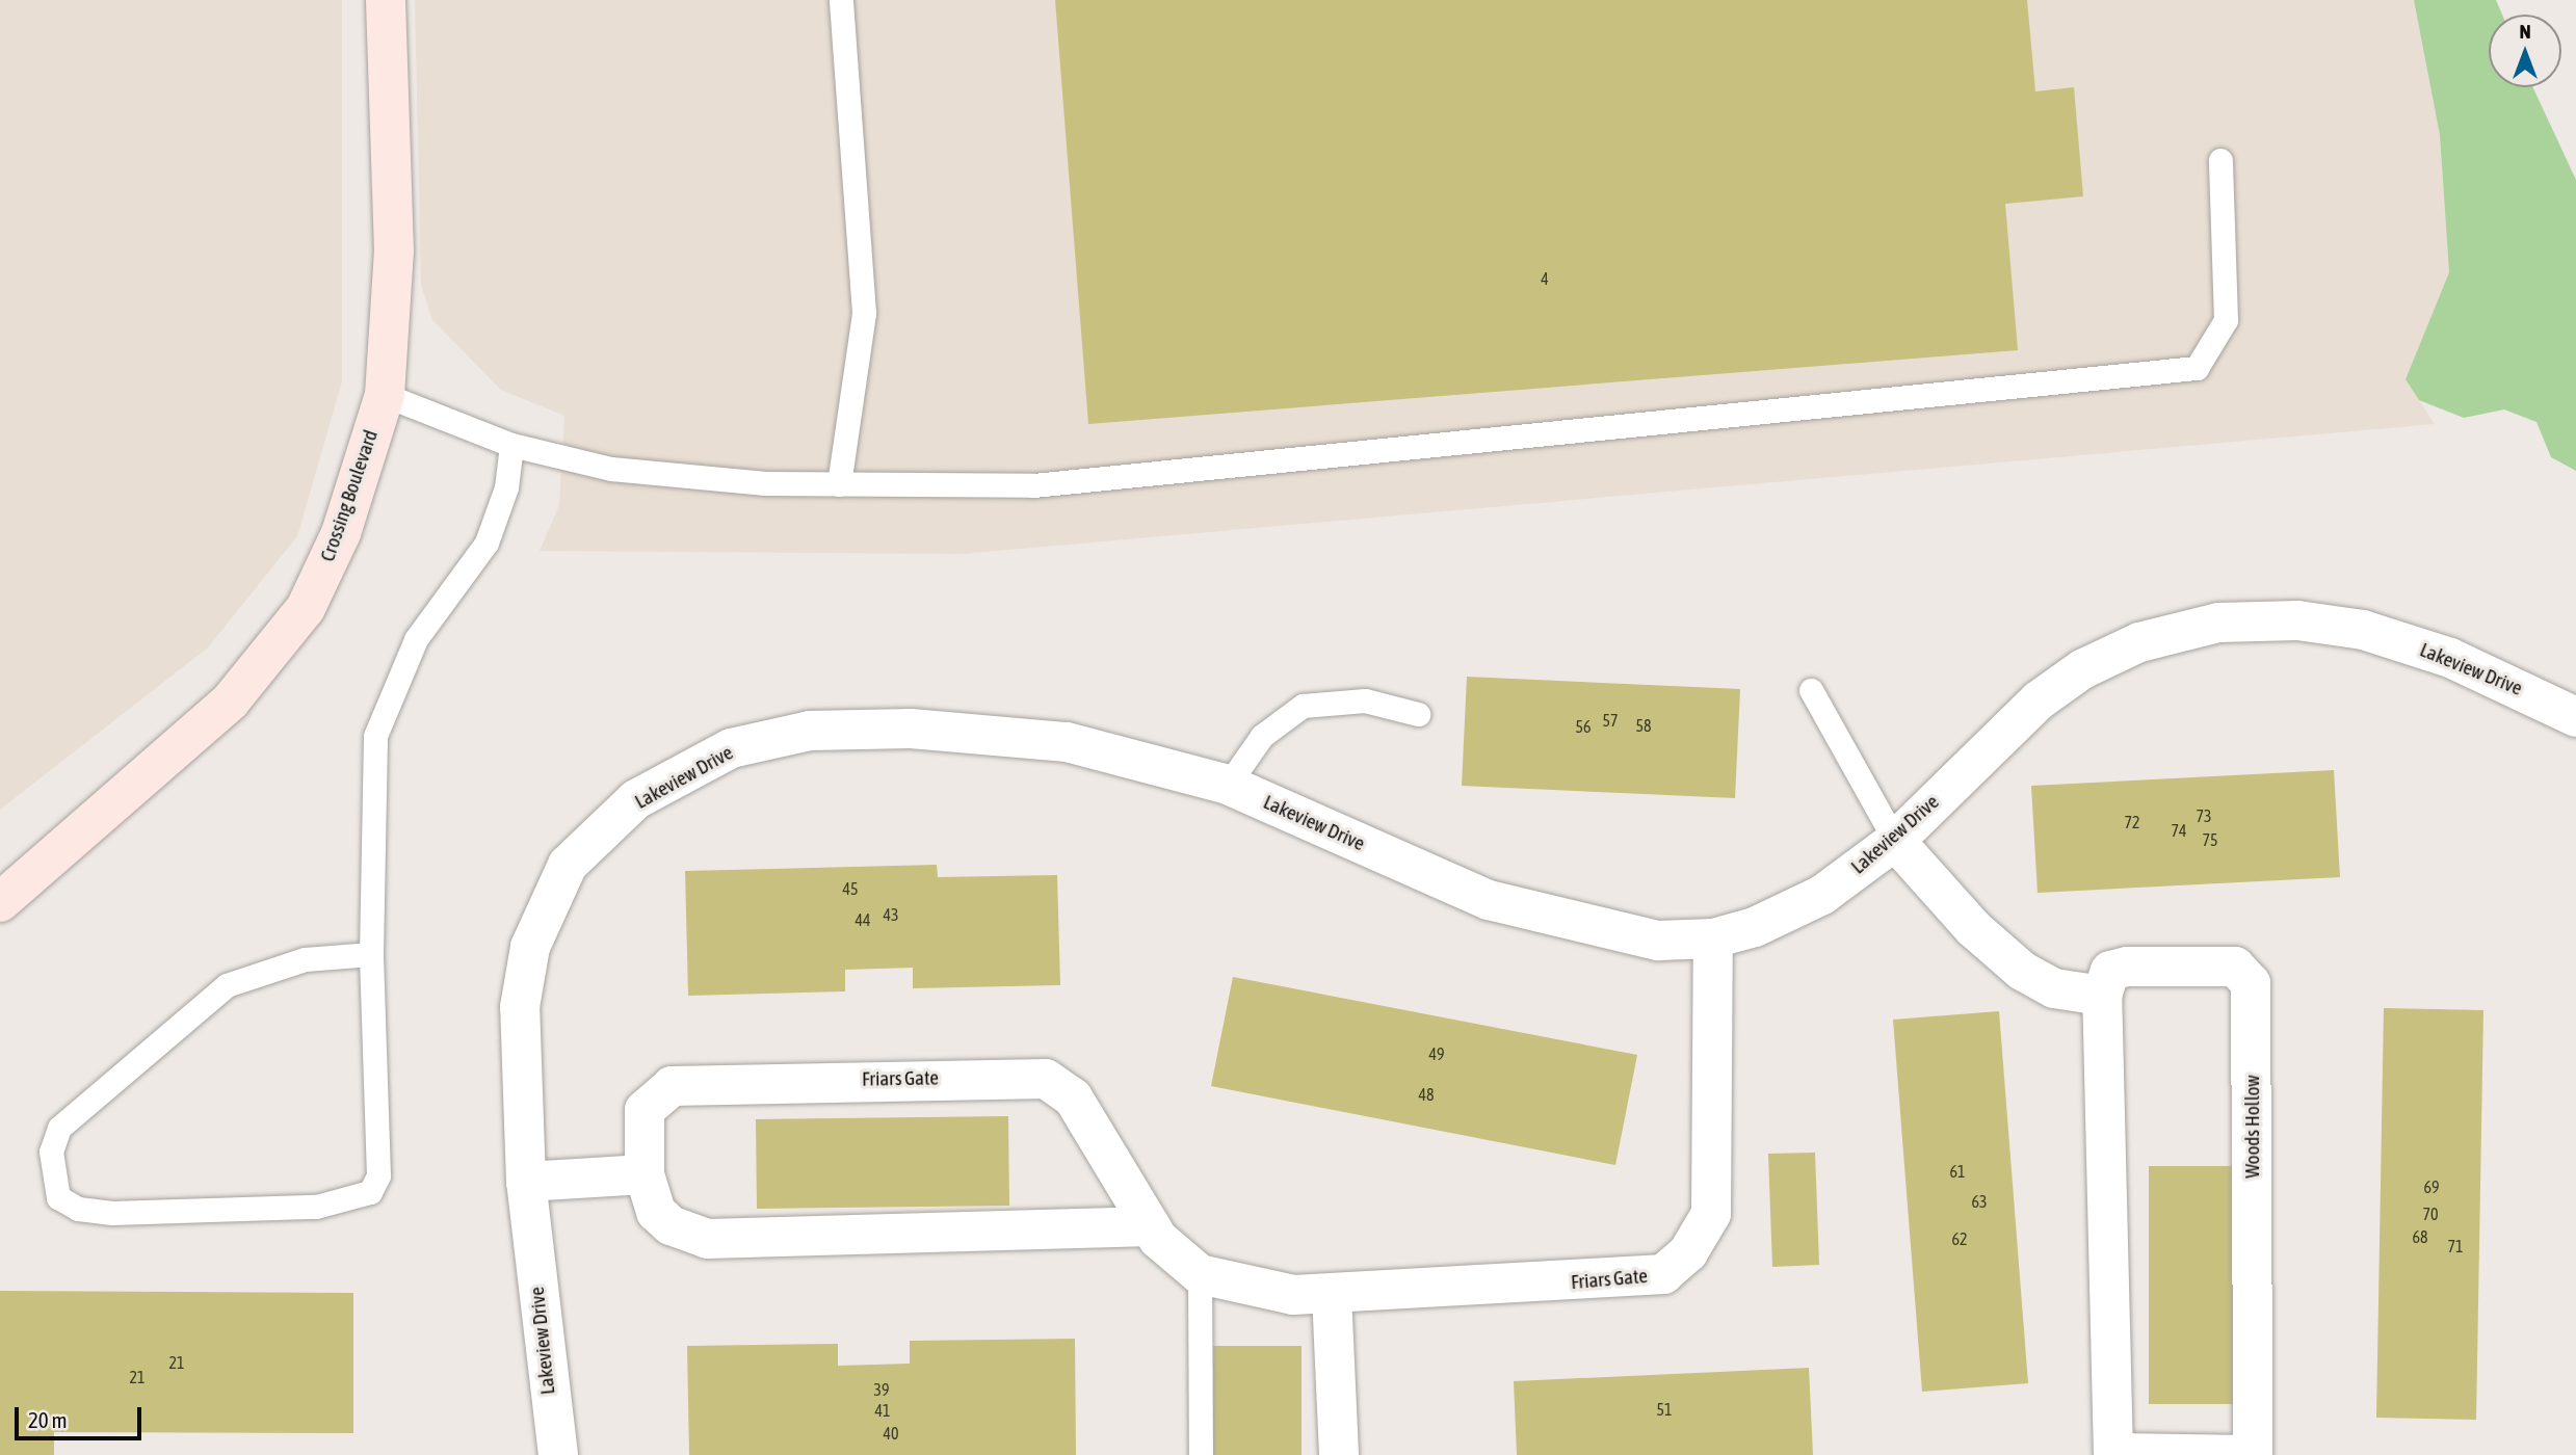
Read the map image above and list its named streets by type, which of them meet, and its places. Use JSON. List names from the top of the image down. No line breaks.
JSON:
{"streets":{"street":["Crossing Boulevard","Lakeview Drive","Friars Gate","Woods Hollow"]},"crossings":[["Lakeview Drive","Friars Gate"]],"house_numbers":["4","57","58","56","73","72","74","75","45","43","44","49","48","61","69","63","70","68","62","71","21","21","39","51","41","40"],"scale_bar":"20 m","north":"top"}
